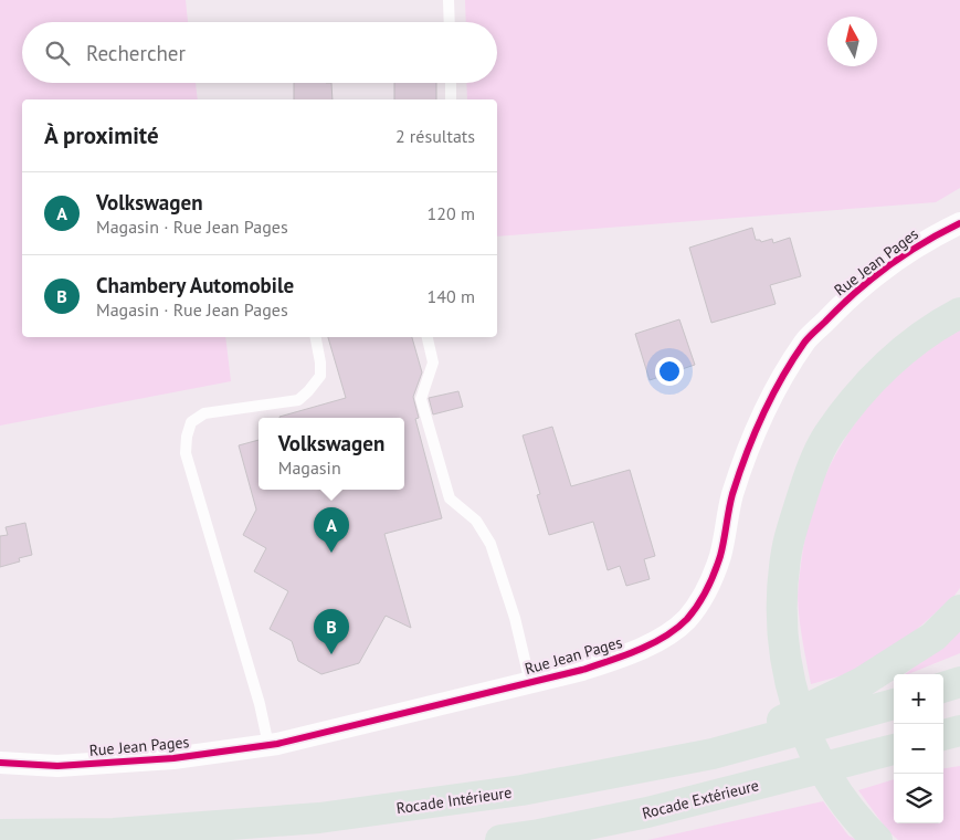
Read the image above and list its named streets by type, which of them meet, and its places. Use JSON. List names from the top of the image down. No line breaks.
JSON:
{"streets":{"highway":["Rocade Extérieure","Rocade Intérieure"],"street":["Rue Jean Pages"]},"north":"top","page":{"search":"Rechercher","heading":["À proximité","2 résultats"],"list":[{"mark":"A","name":"Volkswagen","note":"Magasin · Rue Jean Pages","value":"120 m"},{"mark":"B","name":"Chambery Automobile","note":"Magasin · Rue Jean Pages","value":"140 m"}],"popup":["Volkswagen","Magasin"],"pins":["A","B"],"map_buttons":["+","−"]}}
